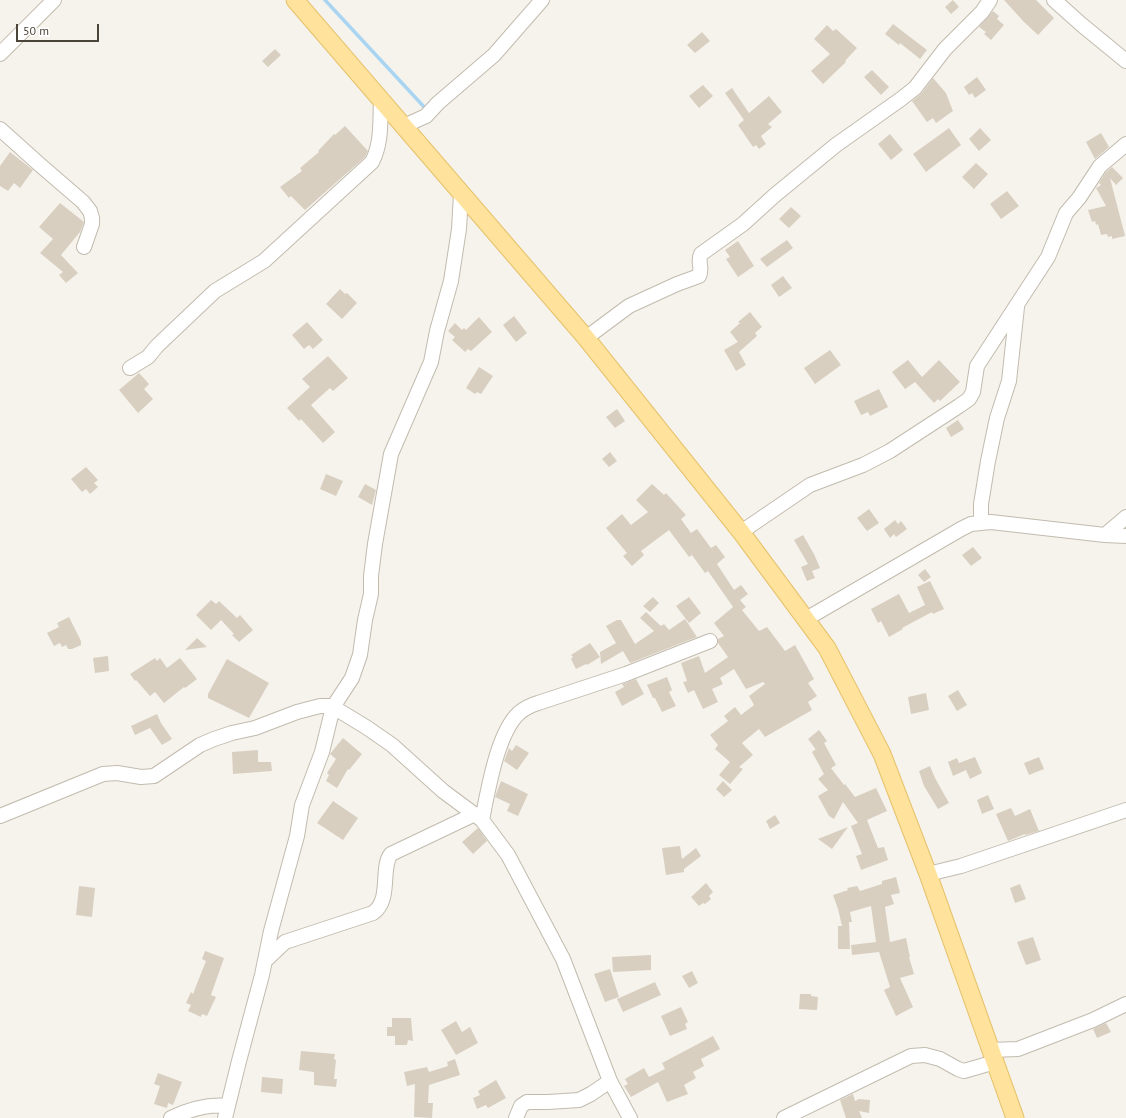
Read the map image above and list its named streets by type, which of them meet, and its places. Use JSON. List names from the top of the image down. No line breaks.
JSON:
{"scale_bar":"50 m"}
